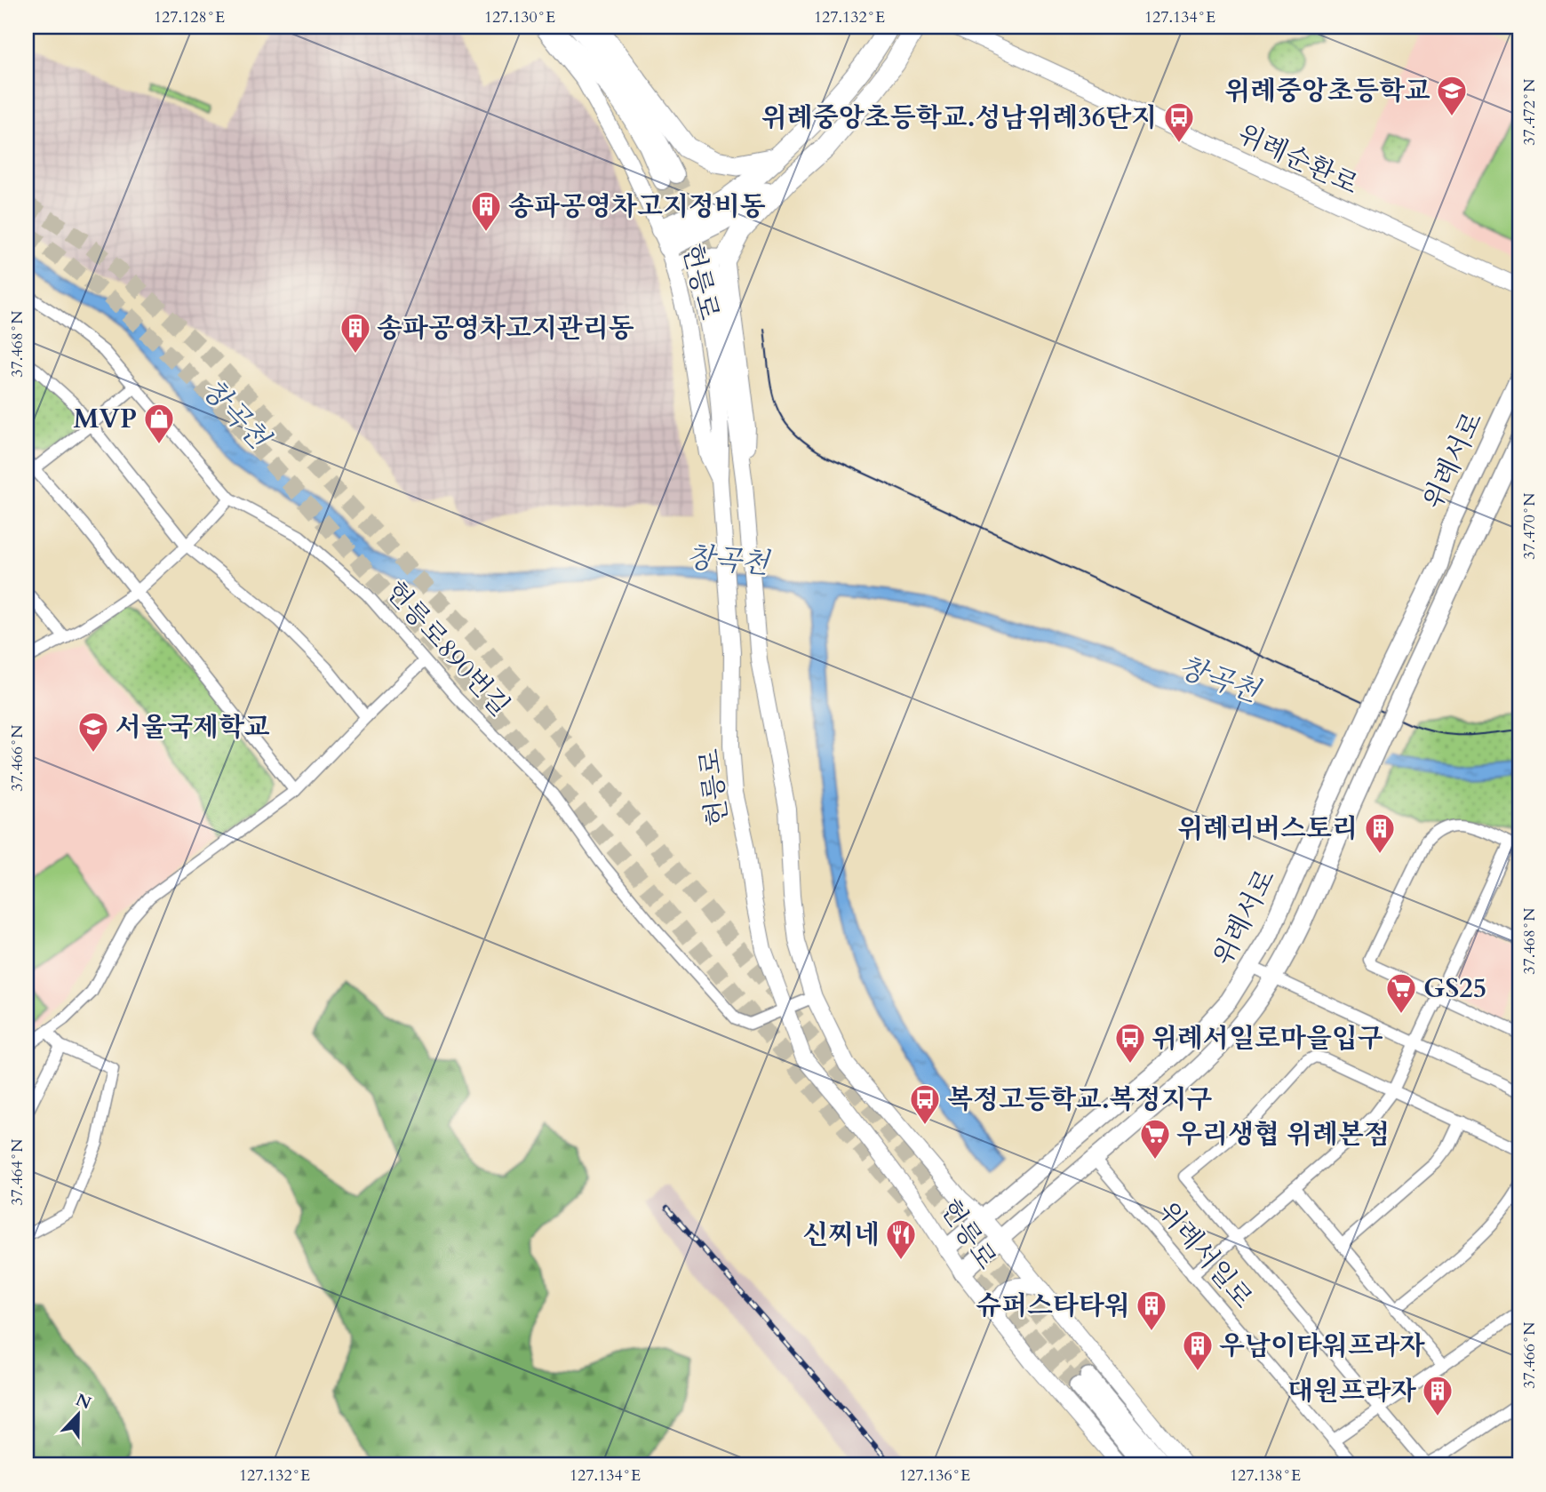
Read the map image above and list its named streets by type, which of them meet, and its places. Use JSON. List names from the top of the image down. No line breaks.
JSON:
{"streets":{"main road":["위례순환로","헌릉로","위례서로"],"street":["헌릉로890번길","위례서일로"]},"crossings":[["헌릉로","위례서로"],["헌릉로","헌릉로890번길"],["위례서로","위례서일로"]],"water":["창곡천"],"places":{"school or university":["위례중앙초등학교","서울국제학교"],"bus stop":["위례중앙초등학교.성남위례36단지","위례서일로마을입구","복정고등학교.복정지구"],"building":["송파공영차고지정비동","송파공영차고지관리동","위례리버스토리","슈퍼스타타워","우남이타워프라자","대원프라자"],"shop":["MVP"],"supermarket":["GS25","우리생협 위례본점"],"restaurant":["신찌네"]},"north":"top","coordinates":["127.128°E","127.130°E","127.132°E","127.134°E","37.472°N","37.468°N","37.470°N","37.466°N","37.464°N","127.136°E","127.138°E"]}
